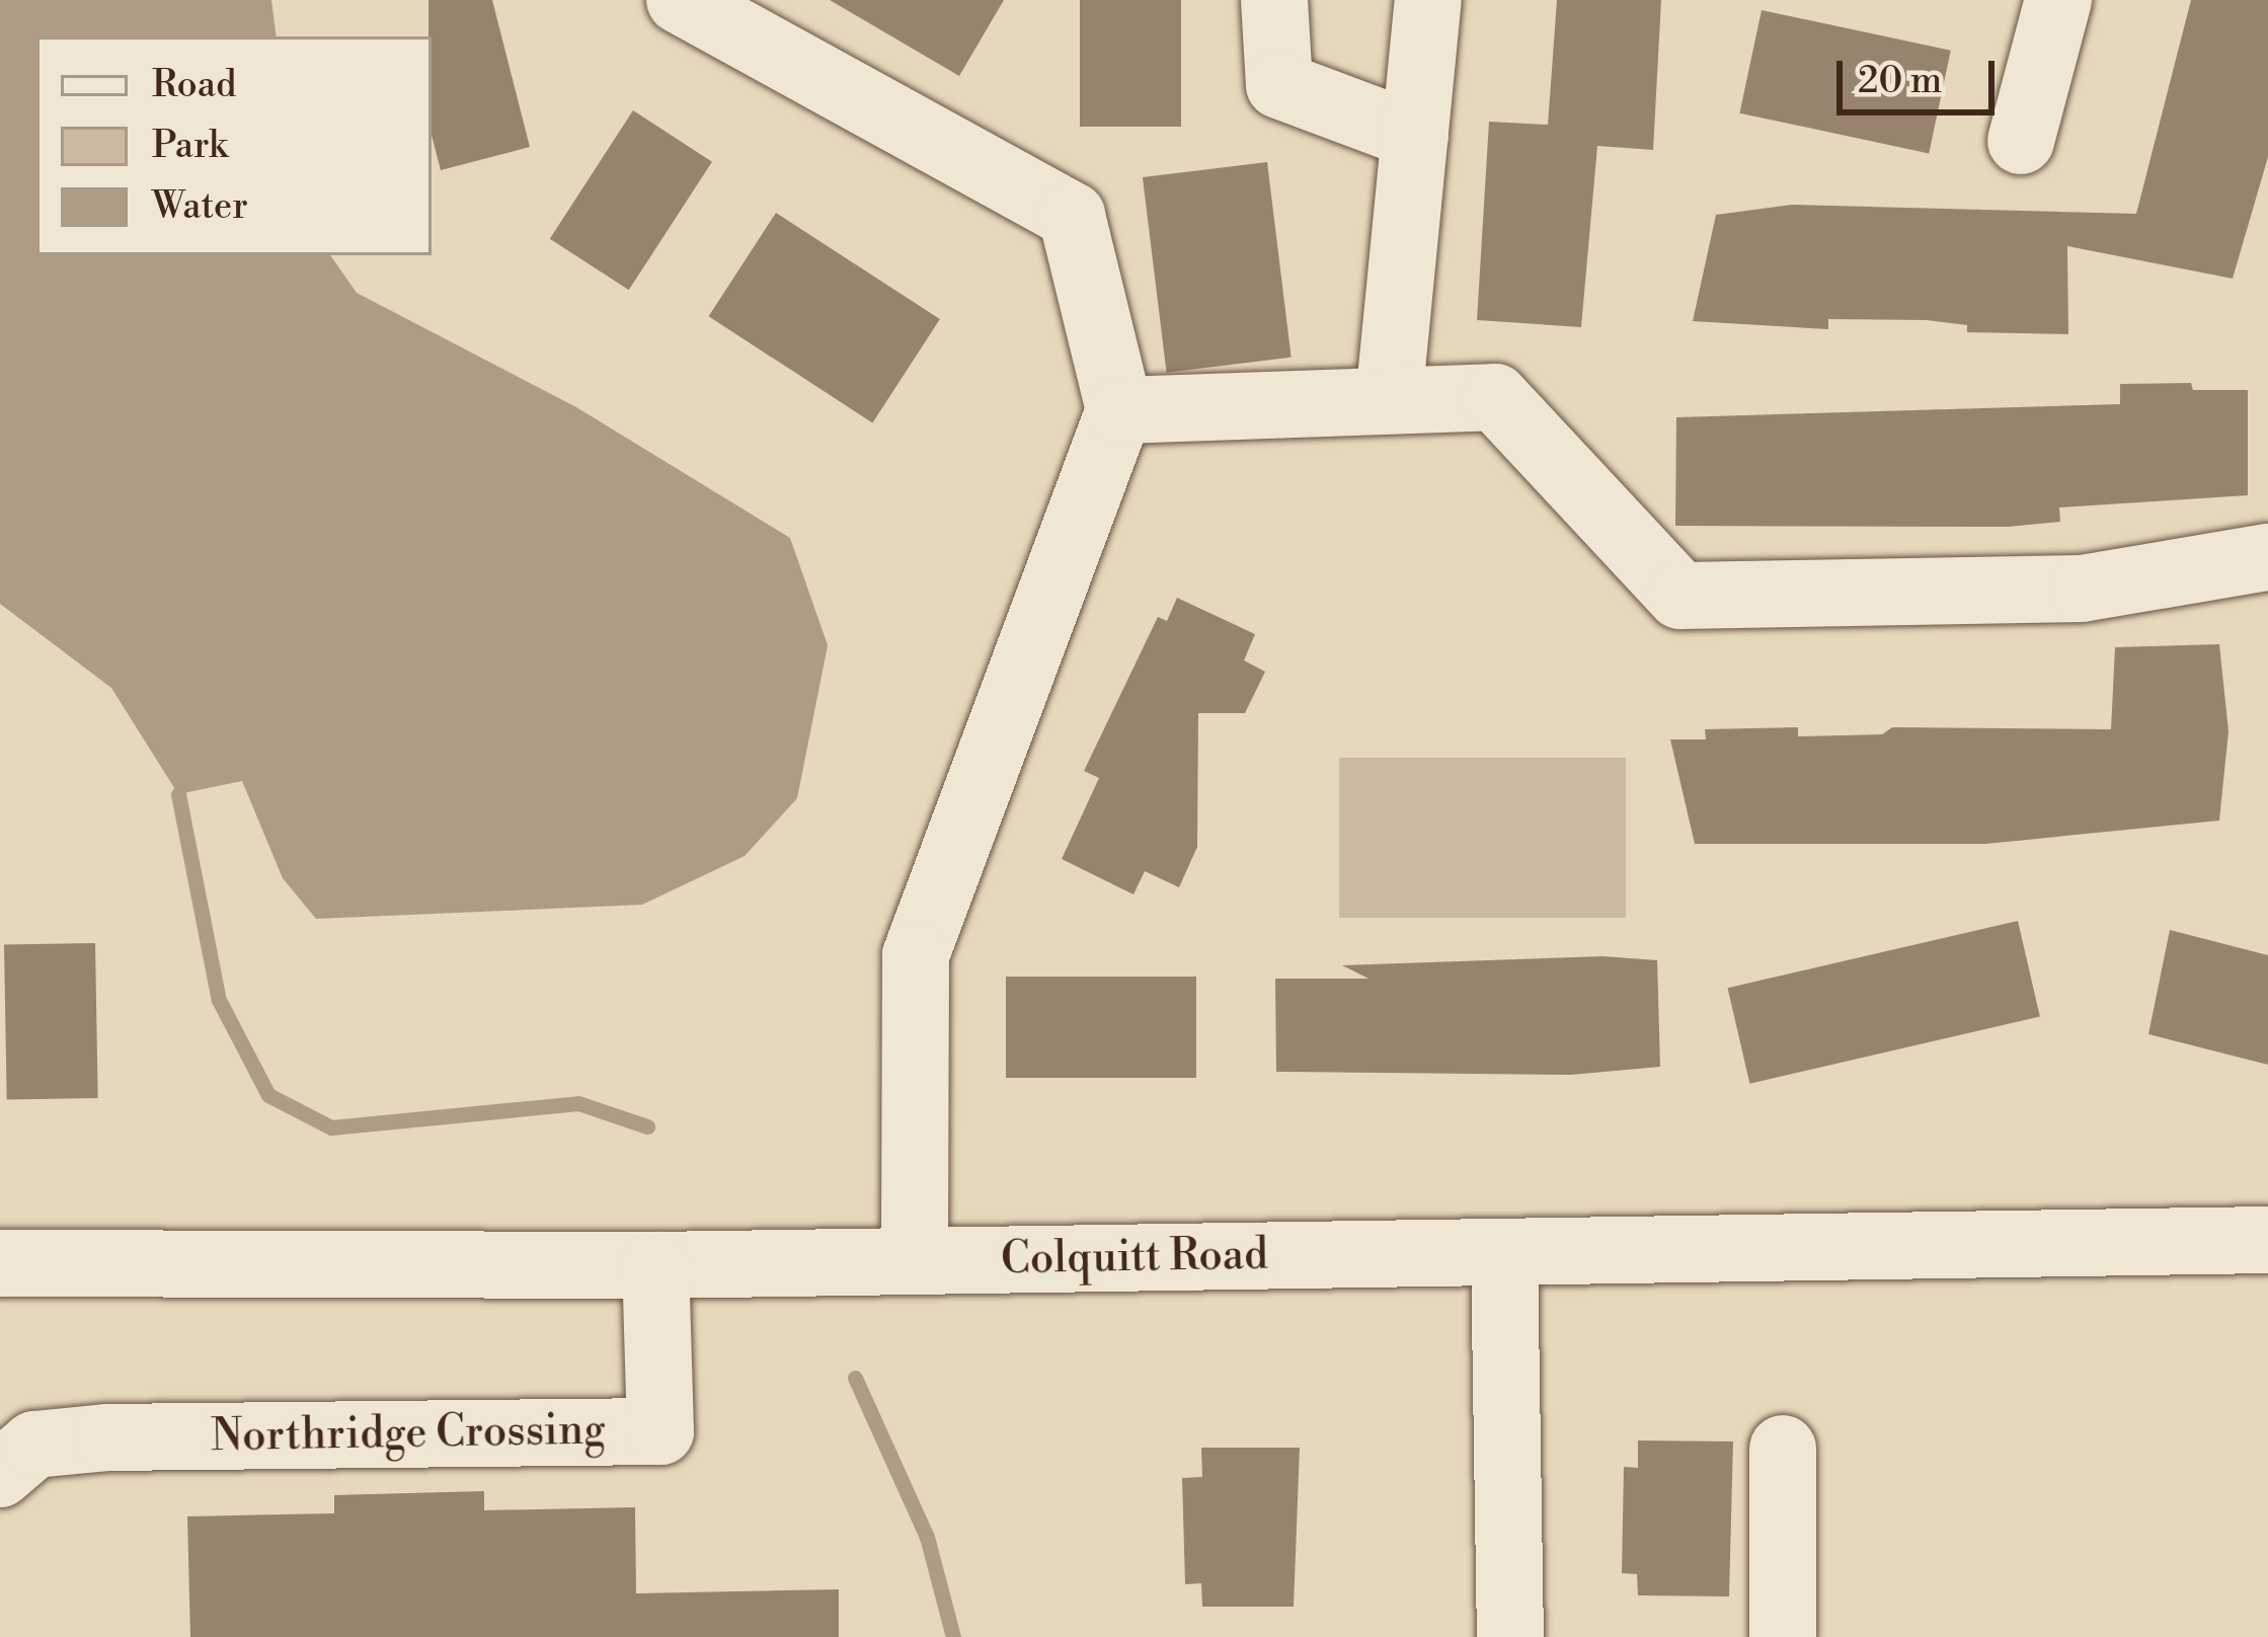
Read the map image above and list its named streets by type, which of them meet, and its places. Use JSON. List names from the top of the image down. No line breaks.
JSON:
{"streets":{"street":["Colquitt Road","Northridge Crossing"]},"crossings":[["Colquitt Road","Northridge Crossing"]],"legend":["Road","Park","Water"],"scale_bar":"20 m"}
